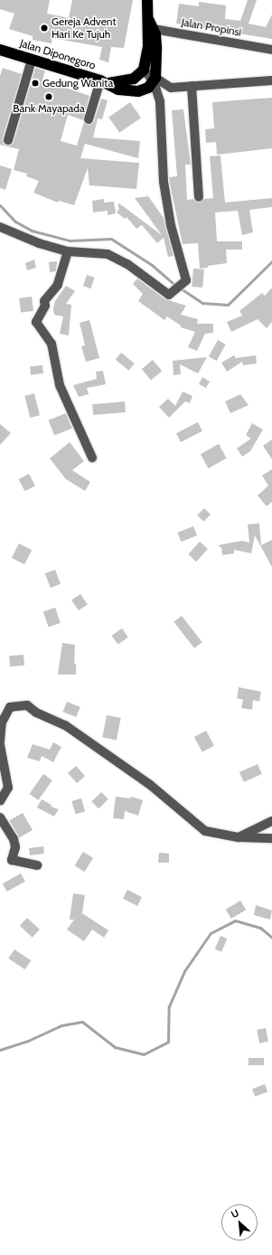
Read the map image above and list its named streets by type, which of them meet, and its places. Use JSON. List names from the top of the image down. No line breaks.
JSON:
{"streets":{"highway":["Jalan Diponegoro"],"street":["Jalan Propinsi"]},"places":["Gereja Advent Hari Ke Tujuh","Gedung Wanita","Bank Mayapada"],"north":"top left"}
